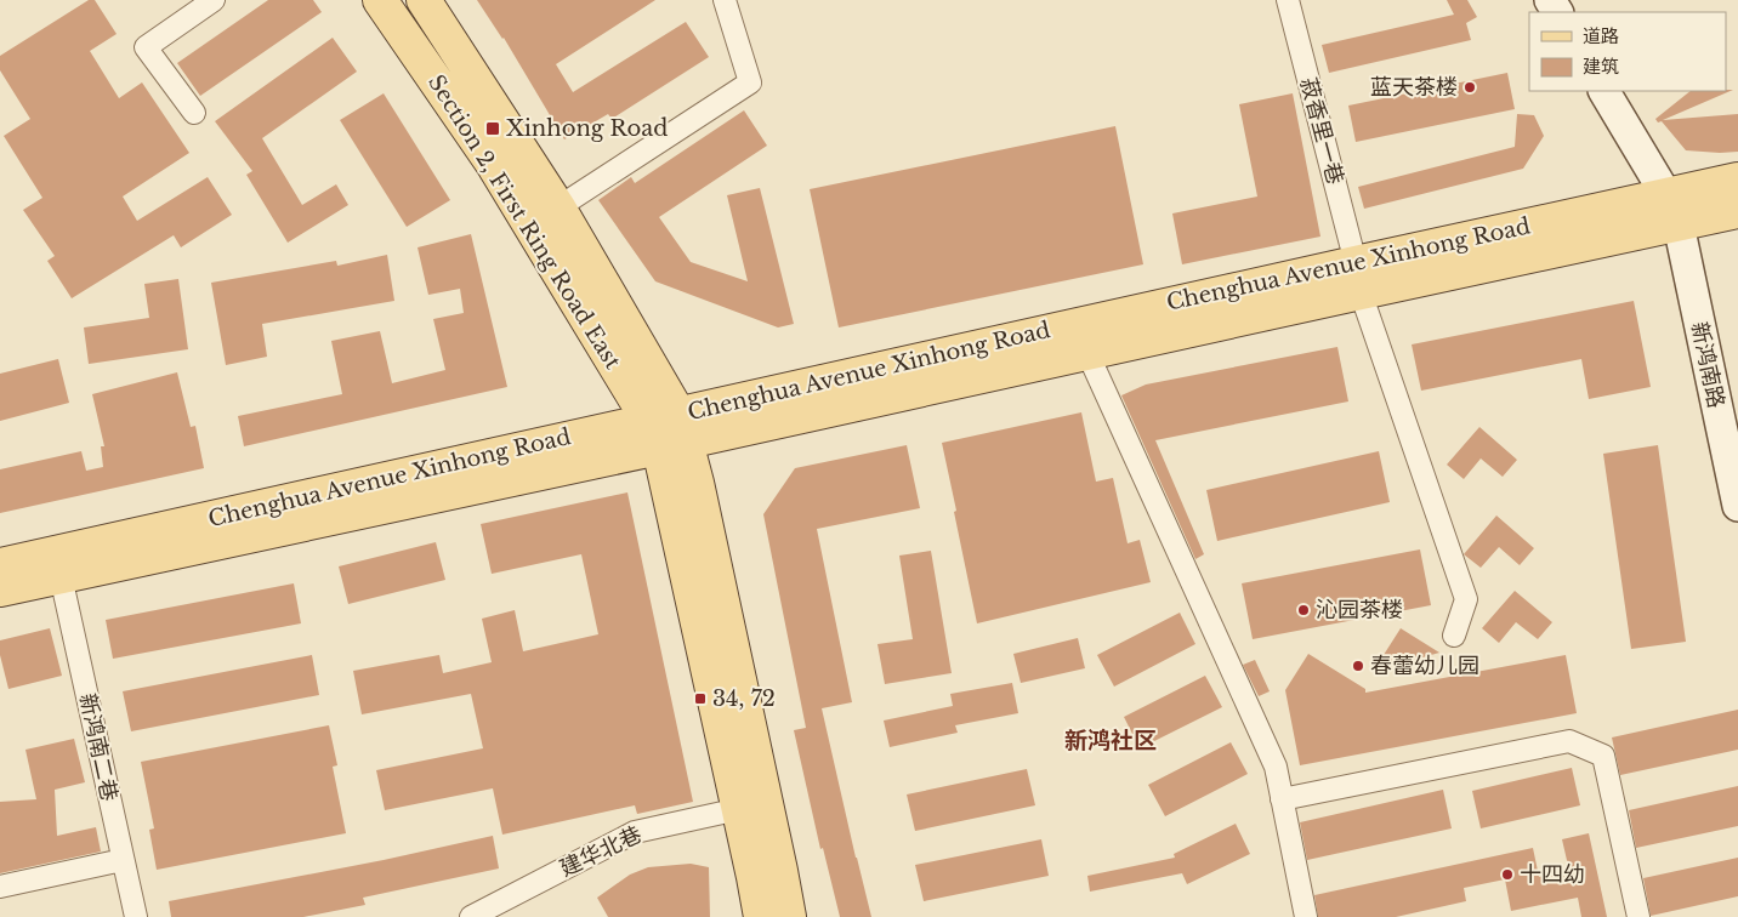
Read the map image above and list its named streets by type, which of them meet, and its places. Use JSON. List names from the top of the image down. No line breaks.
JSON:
{"streets":{"main road":["Section 2, First Ring Road East","Chenghua Avenue Xinhong Road"],"street":["菽香里一巷","新鸿南路","新鸿南二巷","建华北巷"]},"crossings":[["菽香里一巷","Chenghua Avenue Xinhong Road"],["Section 2, First Ring Road East","Chenghua Avenue Xinhong Road"],["Chenghua Avenue Xinhong Road","新鸿南路"],["Chenghua Avenue Xinhong Road","新鸿南二巷"]],"districts":["新鸿社区"],"places":{"other":["蓝天茶楼","沁园茶楼","春蕾幼儿园","十四幼"],"transit":["Xinhong Road","34, 72"]},"legend":["道路","建筑"]}
